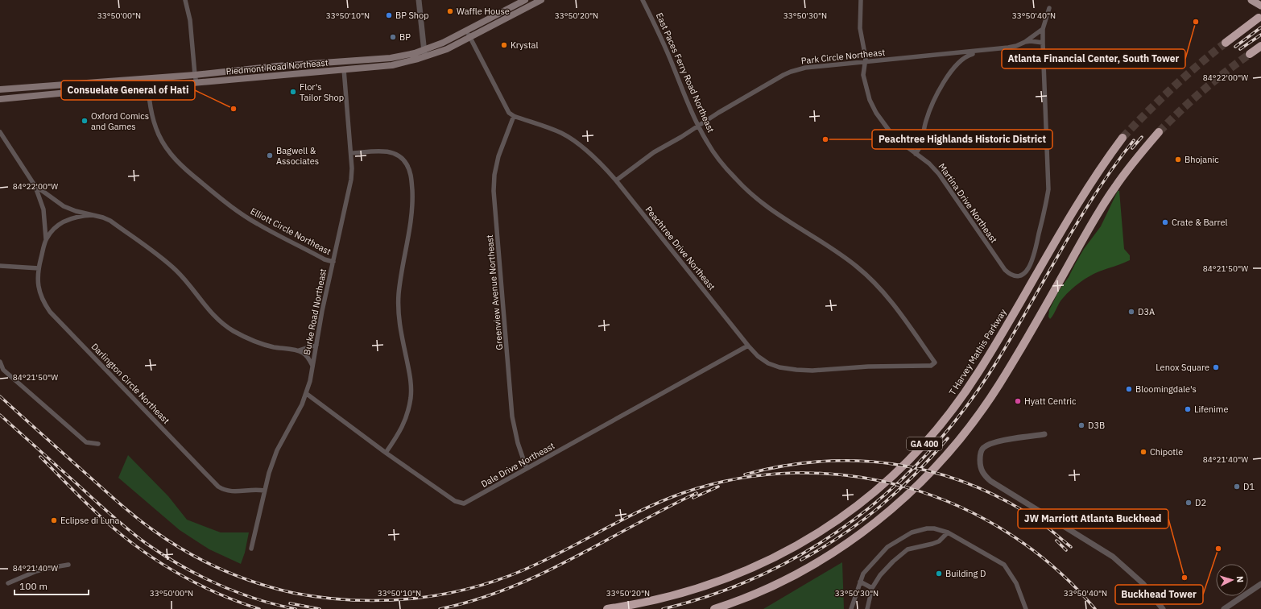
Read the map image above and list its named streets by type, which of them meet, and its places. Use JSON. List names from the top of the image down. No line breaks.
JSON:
{"streets":{"highway":["T Harvey Mathis Parkway","GA 400"],"main road":["Piedmont Road Northeast"],"street":["Park Circle Northeast","East Paces Ferry Road Northeast","Martina Drive Northeast","Elliott Circle Northeast","Peachtree Drive Northeast","Greenview Avenue Northeast","Burke Road Northeast","Darlington Circle Northeast","Dale Drive Northeast"]},"crossings":[["Park Circle Northeast","East Paces Ferry Road Northeast"],["Park Circle Northeast","Martina Drive Northeast"],["Park Circle Northeast","Peachtree Drive Northeast"],["Piedmont Road Northeast","Elliott Circle Northeast"],["Piedmont Road Northeast","Burke Road Northeast"],["East Paces Ferry Road Northeast","Peachtree Drive Northeast"],["Elliott Circle Northeast","Burke Road Northeast"],["Peachtree Drive Northeast","Greenview Avenue Northeast"],["Peachtree Drive Northeast","Dale Drive Northeast"],["Greenview Avenue Northeast","Dale Drive Northeast"],["Burke Road Northeast","Darlington Circle Northeast"],["Burke Road Northeast","Dale Drive Northeast"]],"places":["Waffle House","BP Shop","Atlanta Financial Center, South Tower","BP","Krystal","Flor's Tailor Shop","Consuelate General of Hati","Oxford Comics and Games","Peachtree Highlands Historic District","Bagwell & Associates","Bhojanic","Crate & Barrel","D3A","Lenox Square","Bloomingdale's","Hyatt Centric","Lifenime","D3B","Chipotle","D1","D2","Eclipse di Luna","Buckhead Tower","Building D","JW Marriott Atlanta Buckhead"],"scale_bar":"100 m","north":"right","coordinates":["33°50'00\"N","33°50'10\"N","33°50'20\"N","33°50'30\"N","33°50'40\"N","84°22'00\"W","84°21'50\"W","84°21'40\"W"]}
